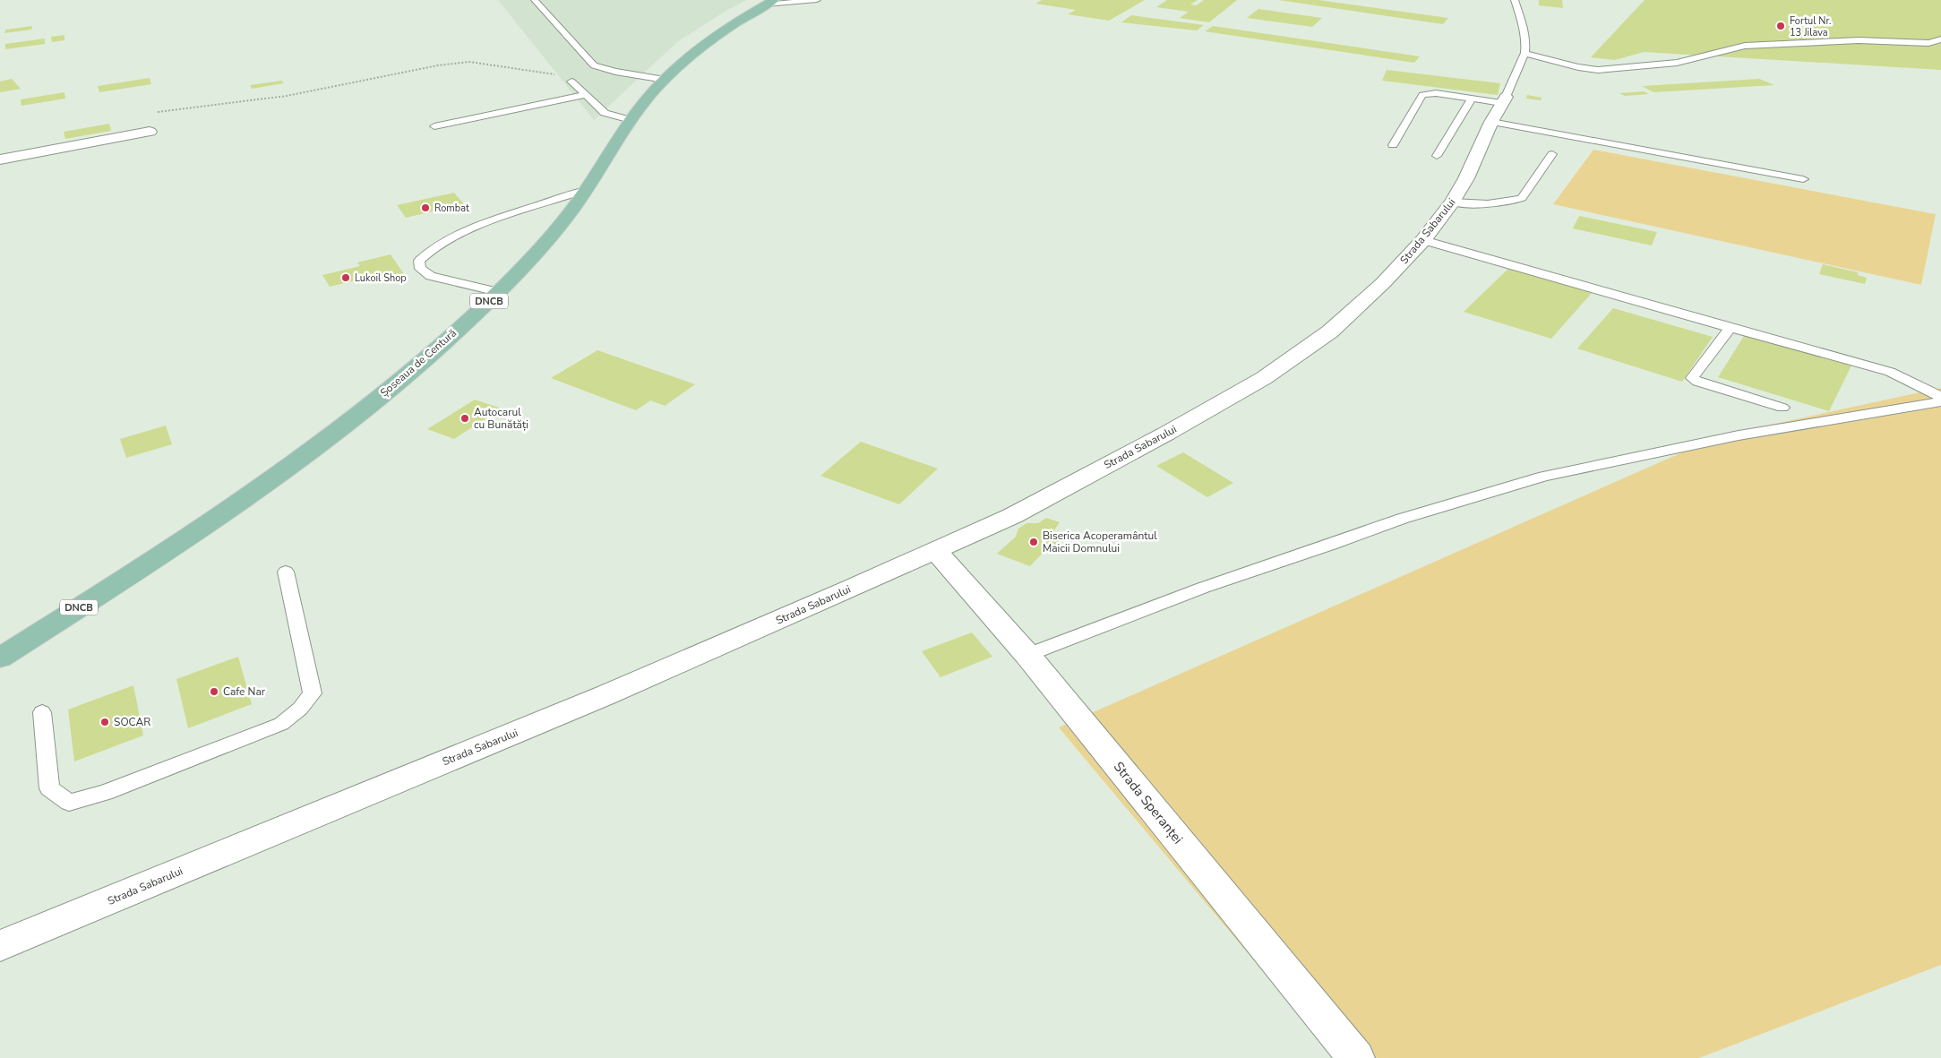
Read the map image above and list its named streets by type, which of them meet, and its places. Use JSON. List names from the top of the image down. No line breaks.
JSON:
{"streets":{"main road":["DNCB","Șoseaua de Centură"],"street":["Strada Sabarului","Strada Speranței"]},"crossings":[["Strada Sabarului","Strada Speranței"]],"places":["Fortul Nr. 13 Jilava","Rombat","Lukoil Shop","Autocarul cu Bunătăți","Biserica Acoperamântul Maicii Domnului","Cafe Nar","SOCAR"]}
